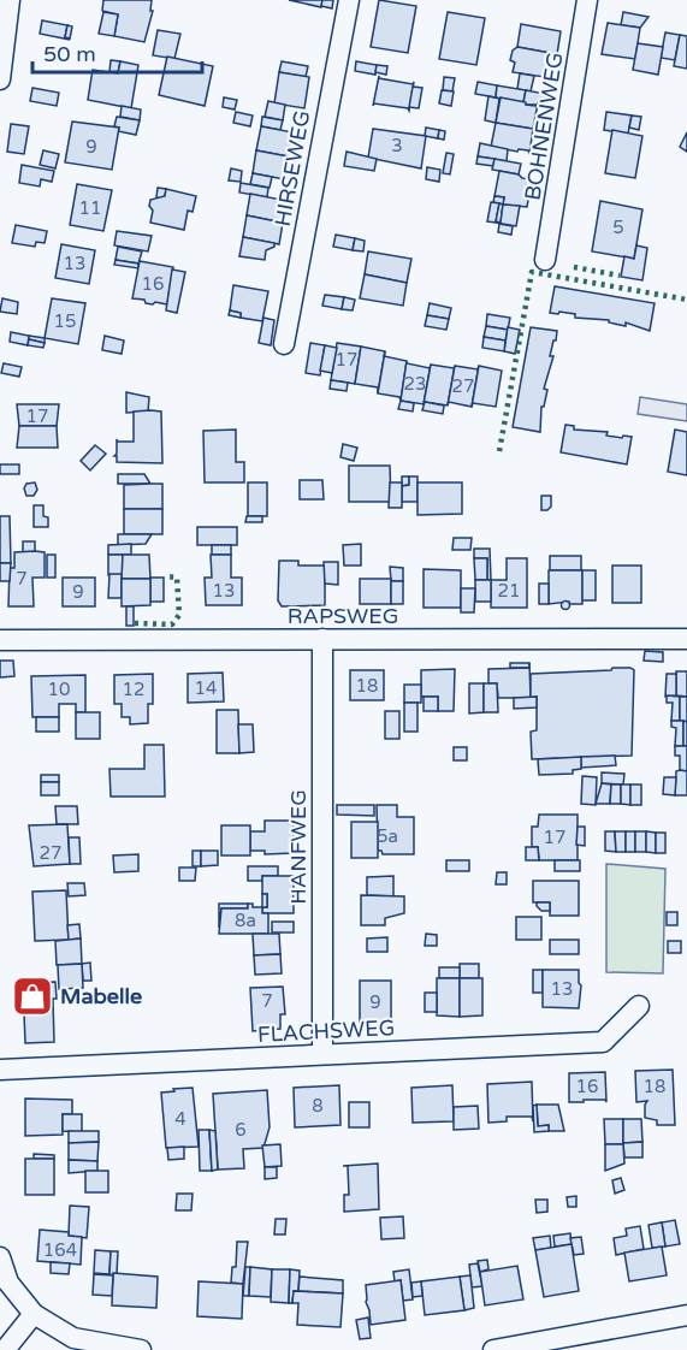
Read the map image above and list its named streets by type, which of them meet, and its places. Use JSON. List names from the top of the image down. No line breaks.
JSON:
{"streets":{"street":["BOHNENWEG","HIRSEWEG","RAPSWEG","HANFWEG","FLACHSWEG"]},"crossings":[["RAPSWEG","HANFWEG"],["HANFWEG","FLACHSWEG"]],"places":{"shop":["Mabelle"]},"house_numbers":["3","9","11","5","13","16","15","17","23","27","17","7","13","21","9","18","14","10","12","5a","17","27","8a","13","7","9","16","18","8","4","6","164"],"scale_bar":"50 m"}
